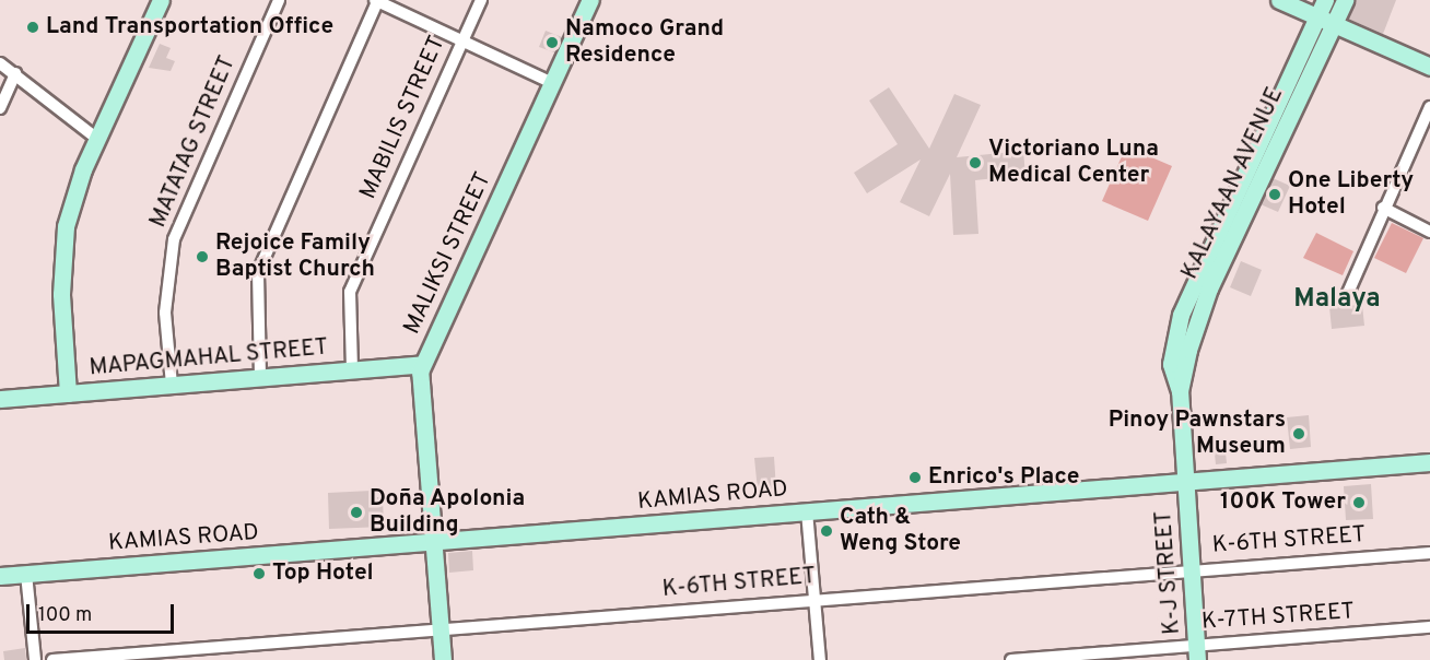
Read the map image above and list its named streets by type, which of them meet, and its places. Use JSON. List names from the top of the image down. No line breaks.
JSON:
{"streets":{"main road":["KALAYAAN AVENUE","MALIKSI STREET","MAPAGMAHAL STREET","KAMIAS ROAD","K-J STREET"],"street":["MABILIS STREET","MATATAG STREET","K-6TH STREET","K-7TH STREET"]},"crossings":[["MABILIS STREET","MAPAGMAHAL STREET"],["MATATAG STREET","MAPAGMAHAL STREET"],["KALAYAAN AVENUE","KAMIAS ROAD"],["KALAYAAN AVENUE","K-J STREET"],["MALIKSI STREET","MAPAGMAHAL STREET"],["MALIKSI STREET","KAMIAS ROAD"],["MALIKSI STREET","K-6TH STREET"],["KAMIAS ROAD","K-J STREET"],["K-6TH STREET","K-J STREET"],["K-J STREET","K-7TH STREET"]],"districts":["Malaya"],"places":["Land Transportation Office","Namoco Grand Residence","Victoriano Luna Medical Center","One Liberty Hotel","Rejoice Family Baptist Church","Pinoy Pawnstars Museum","Enrico's Place","100K Tower","Doña Apolonia Building","Cath & Weng Store","Top Hotel"],"scale_bar":"100 m"}
